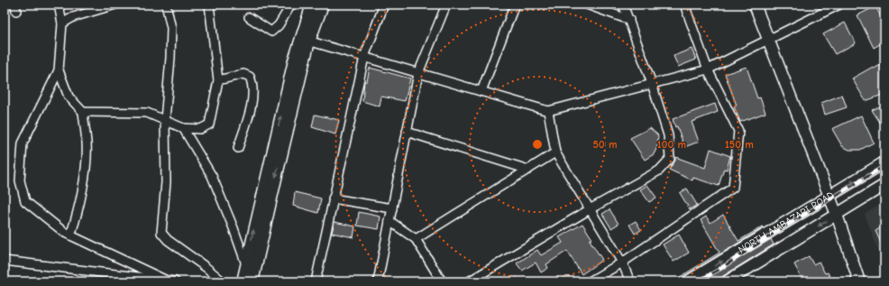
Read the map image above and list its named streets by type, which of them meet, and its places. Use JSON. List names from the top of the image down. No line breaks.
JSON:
{"streets":{"street":["NORTH AMBAZARI ROAD"]},"rings":["50 m","100 m","150 m"]}
